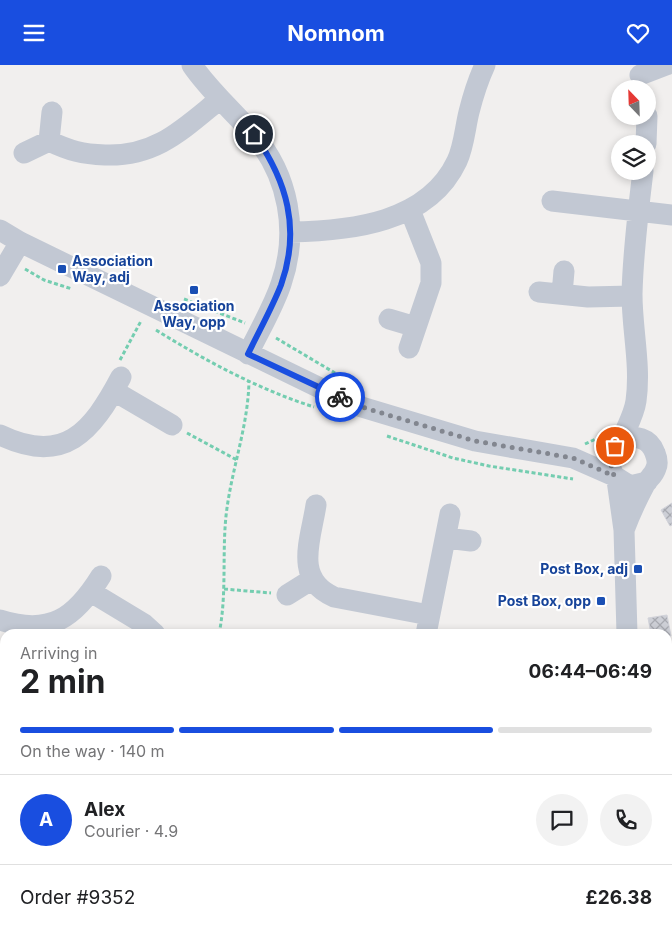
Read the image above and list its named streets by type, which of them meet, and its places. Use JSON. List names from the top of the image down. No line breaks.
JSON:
{"places":{"transit":["Association Way, adj","Association Way, opp","Post Box, adj","Post Box, opp"]},"north":"top left","page":{"header":"Nomnom","heading":["2 min","Arriving in","06:44–06:49"],"panel":["Alex","Courier · 4.9","Order #9352","£26.38"],"bar":"On the way · 140 m","round":"A"}}
